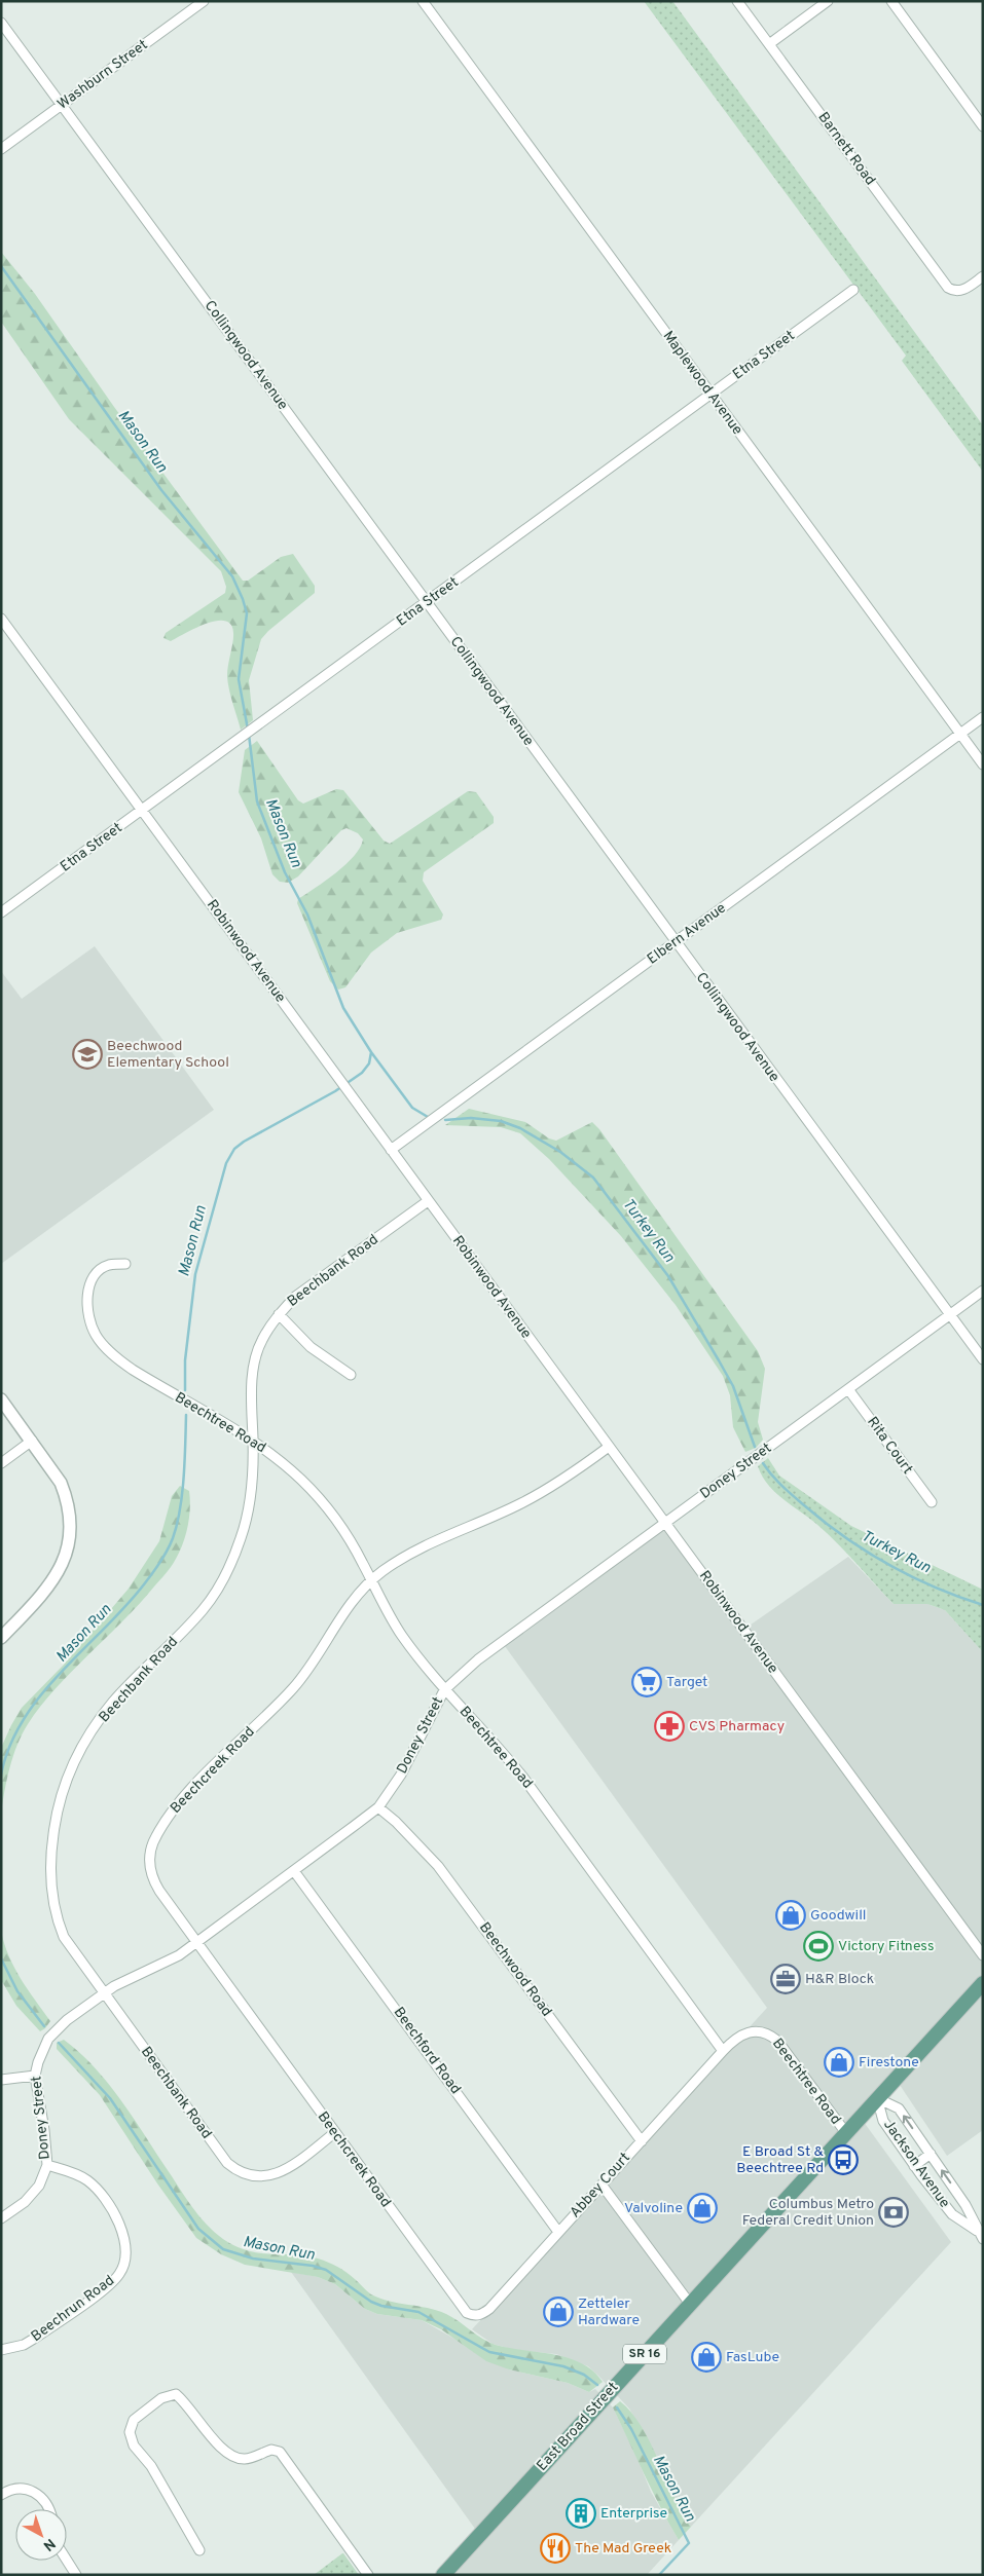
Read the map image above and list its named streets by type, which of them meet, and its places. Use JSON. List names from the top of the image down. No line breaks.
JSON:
{"streets":{"main road":["SR 16","East Broad Street"],"street":["Washburn Street","Barnett Road","Collingwood Avenue","Etna Street","Maplewood Avenue","Elbern Avenue","Robinwood Avenue","Beechbank Road","Beechtree Road","Rita Court","Doney Street","Beechcreek Road","Beechwood Road","Beechford Road","Jackson Avenue","Abbey Court","Beechrun Road"]},"crossings":[["Washburn Street","Collingwood Avenue"],["Collingwood Avenue","Etna Street"],["Collingwood Avenue","Elbern Avenue"],["Collingwood Avenue","Doney Street"],["Etna Street","Maplewood Avenue"],["Etna Street","Robinwood Avenue"],["Maplewood Avenue","Elbern Avenue"],["Elbern Avenue","Robinwood Avenue"],["Robinwood Avenue","Beechbank Road"],["Robinwood Avenue","Doney Street"],["Robinwood Avenue","Beechcreek Road"],["Beechbank Road","Beechtree Road"],["Beechbank Road","Doney Street"],["Beechbank Road","Beechcreek Road"],["Beechtree Road","Doney Street"],["Beechtree Road","Beechcreek Road"],["Beechtree Road","Abbey Court"],["Beechtree Road","East Broad Street"],["Rita Court","Doney Street"],["Doney Street","Beechcreek Road"],["Doney Street","Beechwood Road"],["Doney Street","Beechford Road"],["Doney Street","Beechrun Road"],["Beechcreek Road","Abbey Court"],["Beechwood Road","Abbey Court"],["Beechford Road","Abbey Court"],["Jackson Avenue","East Broad Street"]],"water":["Mason Run","Turkey Run"],"places":{"school or university":["Beechwood Elementary School"],"supermarket":["Target"],"pharmacy":["CVS Pharmacy"],"shop":["Goodwill","Firestone","Valvoline","Zetteler Hardware","FasLube"],"sports":["Victory Fitness"],"office":["H&R Block"],"bus stop":["E Broad St & Beechtree Rd"],"bank":["Columbus Metro Federal Credit Union"],"building":["Enterprise"],"restaurant":["The Mad Greek"]},"north":"bottom right"}
